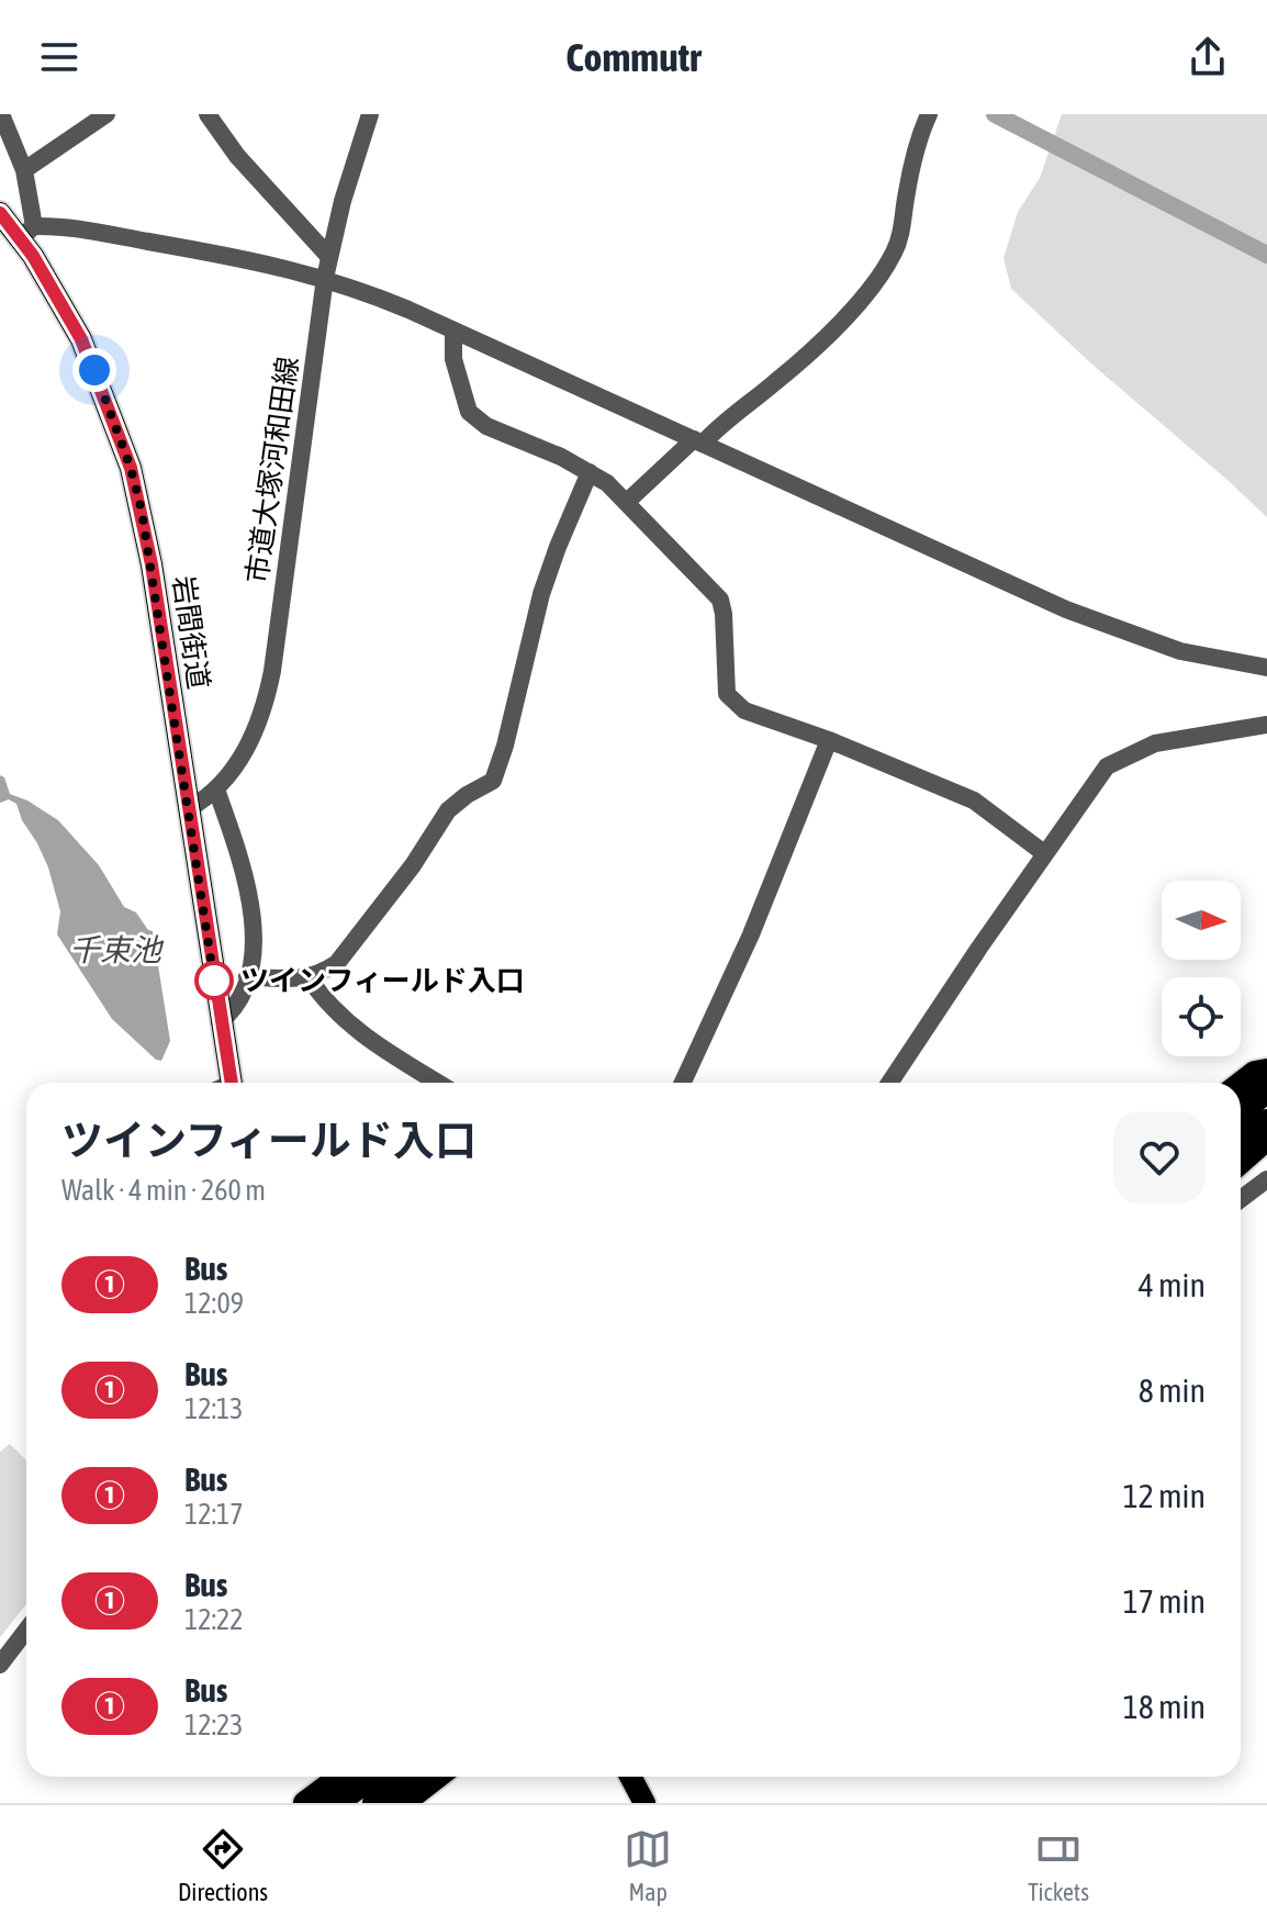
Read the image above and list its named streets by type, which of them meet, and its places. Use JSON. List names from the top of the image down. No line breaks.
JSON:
{"streets":{"main road":["岩間街道"],"street":["市道大塚河和田線"]},"crossings":[["市道大塚河和田線","岩間街道"]],"water":["千束池"],"places":["ツインフィールド入口"],"lines":["bus line ①"],"north":"right","page":{"header":"Commutr","heading":["ツインフィールド入口","Walk · 4 min · 260 m"],"list":[{"mark":"①","name":"Bus","note":"12:09","value":"4 min"},{"mark":"①","name":"Bus","note":"12:13","value":"8 min"},{"mark":"①","name":"Bus","note":"12:17","value":"12 min"},{"mark":"①","name":"Bus","note":"12:22","value":"17 min"},{"mark":"①","name":"Bus","note":"12:23","value":"18 min"}],"tabs":["Directions","Map","Tickets"]}}
